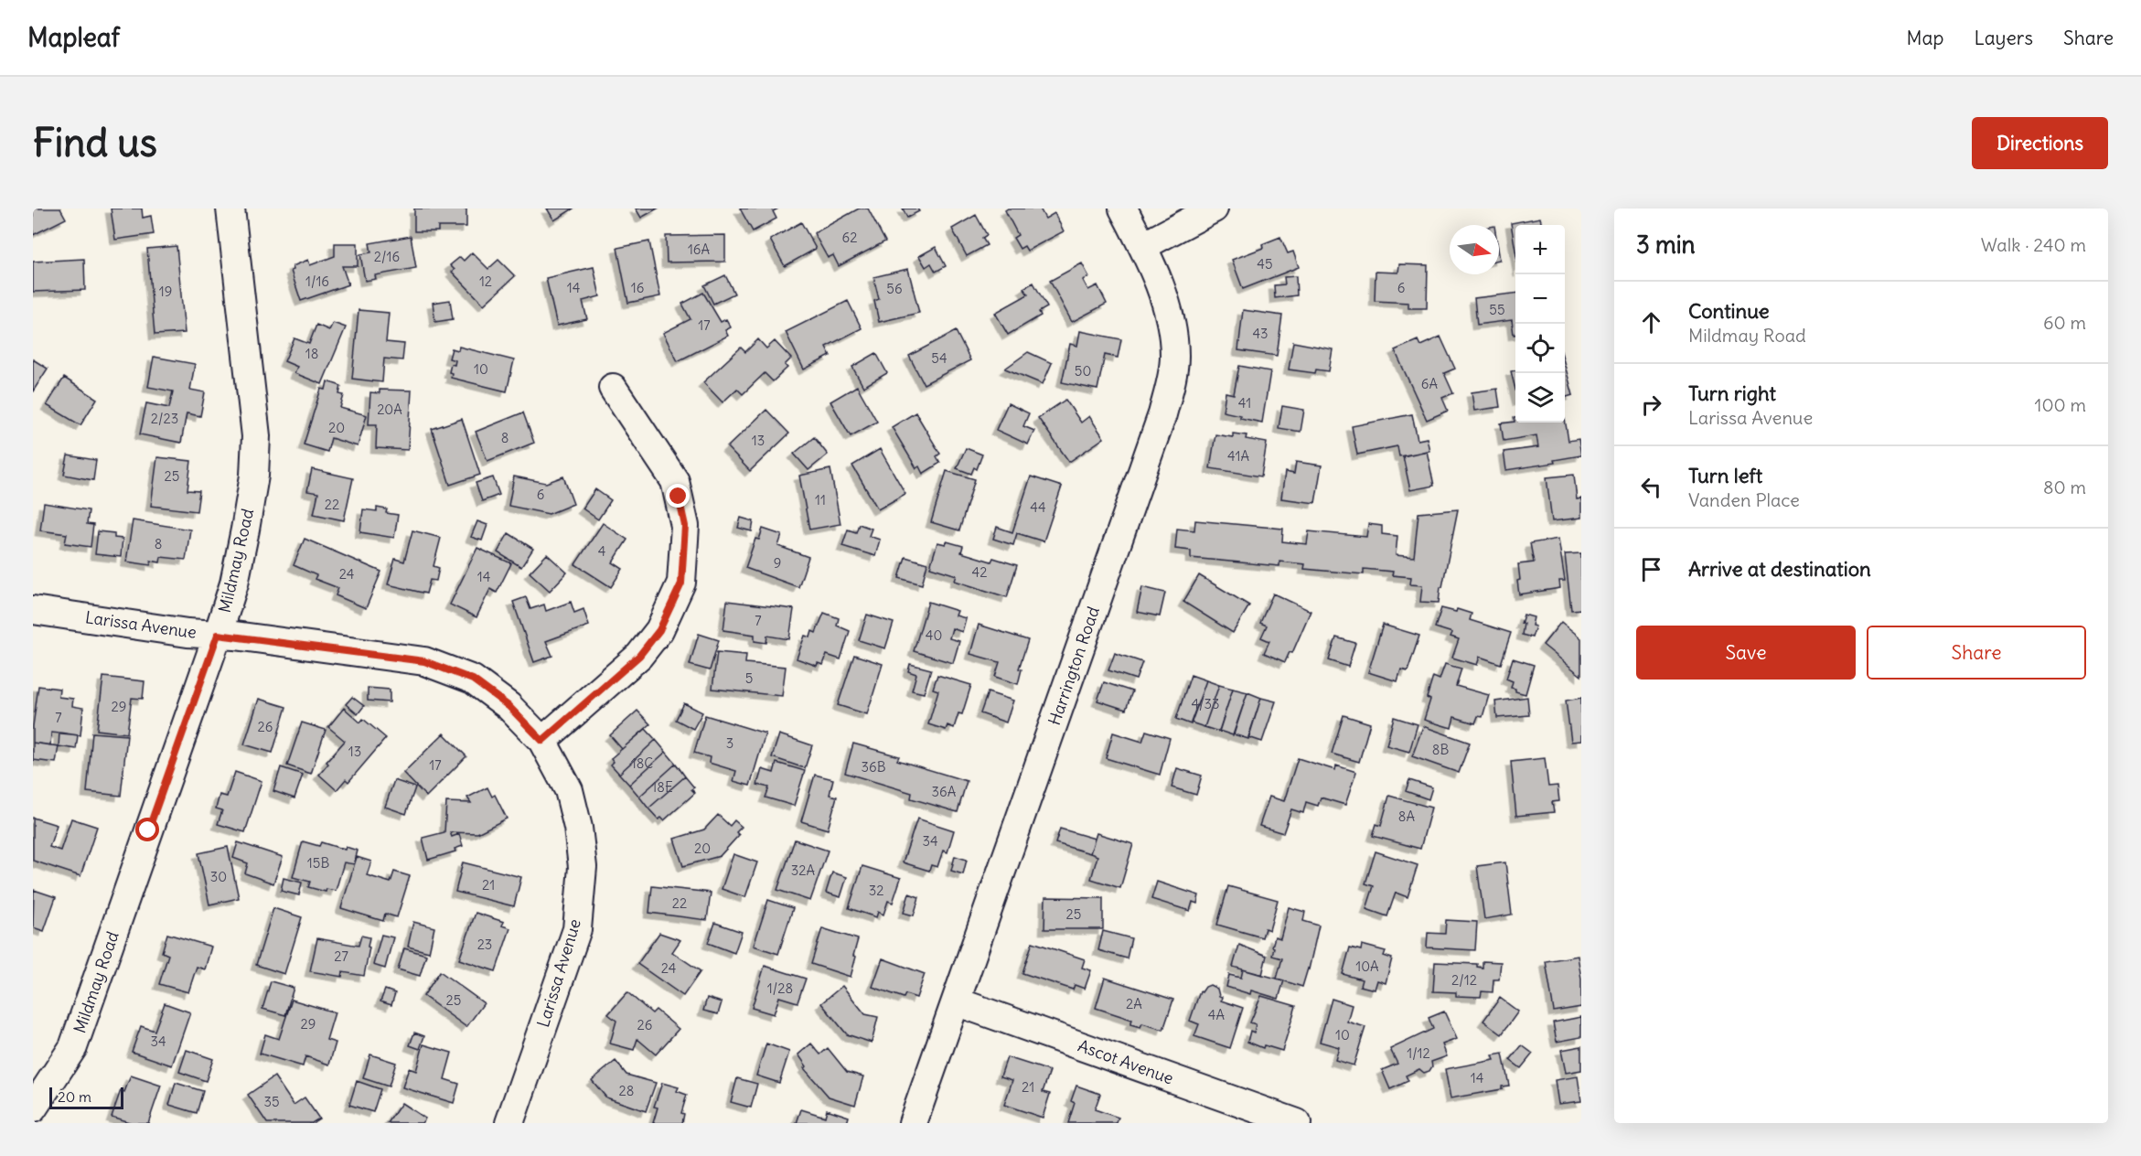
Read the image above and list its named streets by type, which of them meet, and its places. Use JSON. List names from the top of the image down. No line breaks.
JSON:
{"streets":{"street":["Mildmay Road","Larissa Avenue","Harrington Road","Ascot Avenue"]},"crossings":[["Mildmay Road","Larissa Avenue"],["Harrington Road","Ascot Avenue"]],"house_numbers":["62","16A","2/16","45","1/16","12","14","16","6","56","19","55","17","43","18","54","10","50","6A","41","20A","2/23","20","8","13","41A","25","6","11","22","44","8","4","9","42","24","14","7","40","5","4/33","29","7","26","3","8B","13","18C","17","36B","18E","36A","8A","34","20","15B","32A","30","21","32","22","25","23","27","10A","24","2/12","1/28","25","2A","4A","29","26","10","34","1/12","14","21","28","35"],"scale_bar":"20 m","north":"right","page":{"header":"Mapleaf","nav":["Map","Layers","Share"],"buttons":["Directions",["Save","Share"]],"title":"Find us","heading":["3 min","Walk · 240 m"],"map_buttons":["+","−"],"list":[["Continue","Mildmay Road","60 m"],["Turn right","Larissa Avenue","100 m"],["Turn left","Vanden Place","80 m"],"Arrive at destination"],"scale":"20 m"}}
